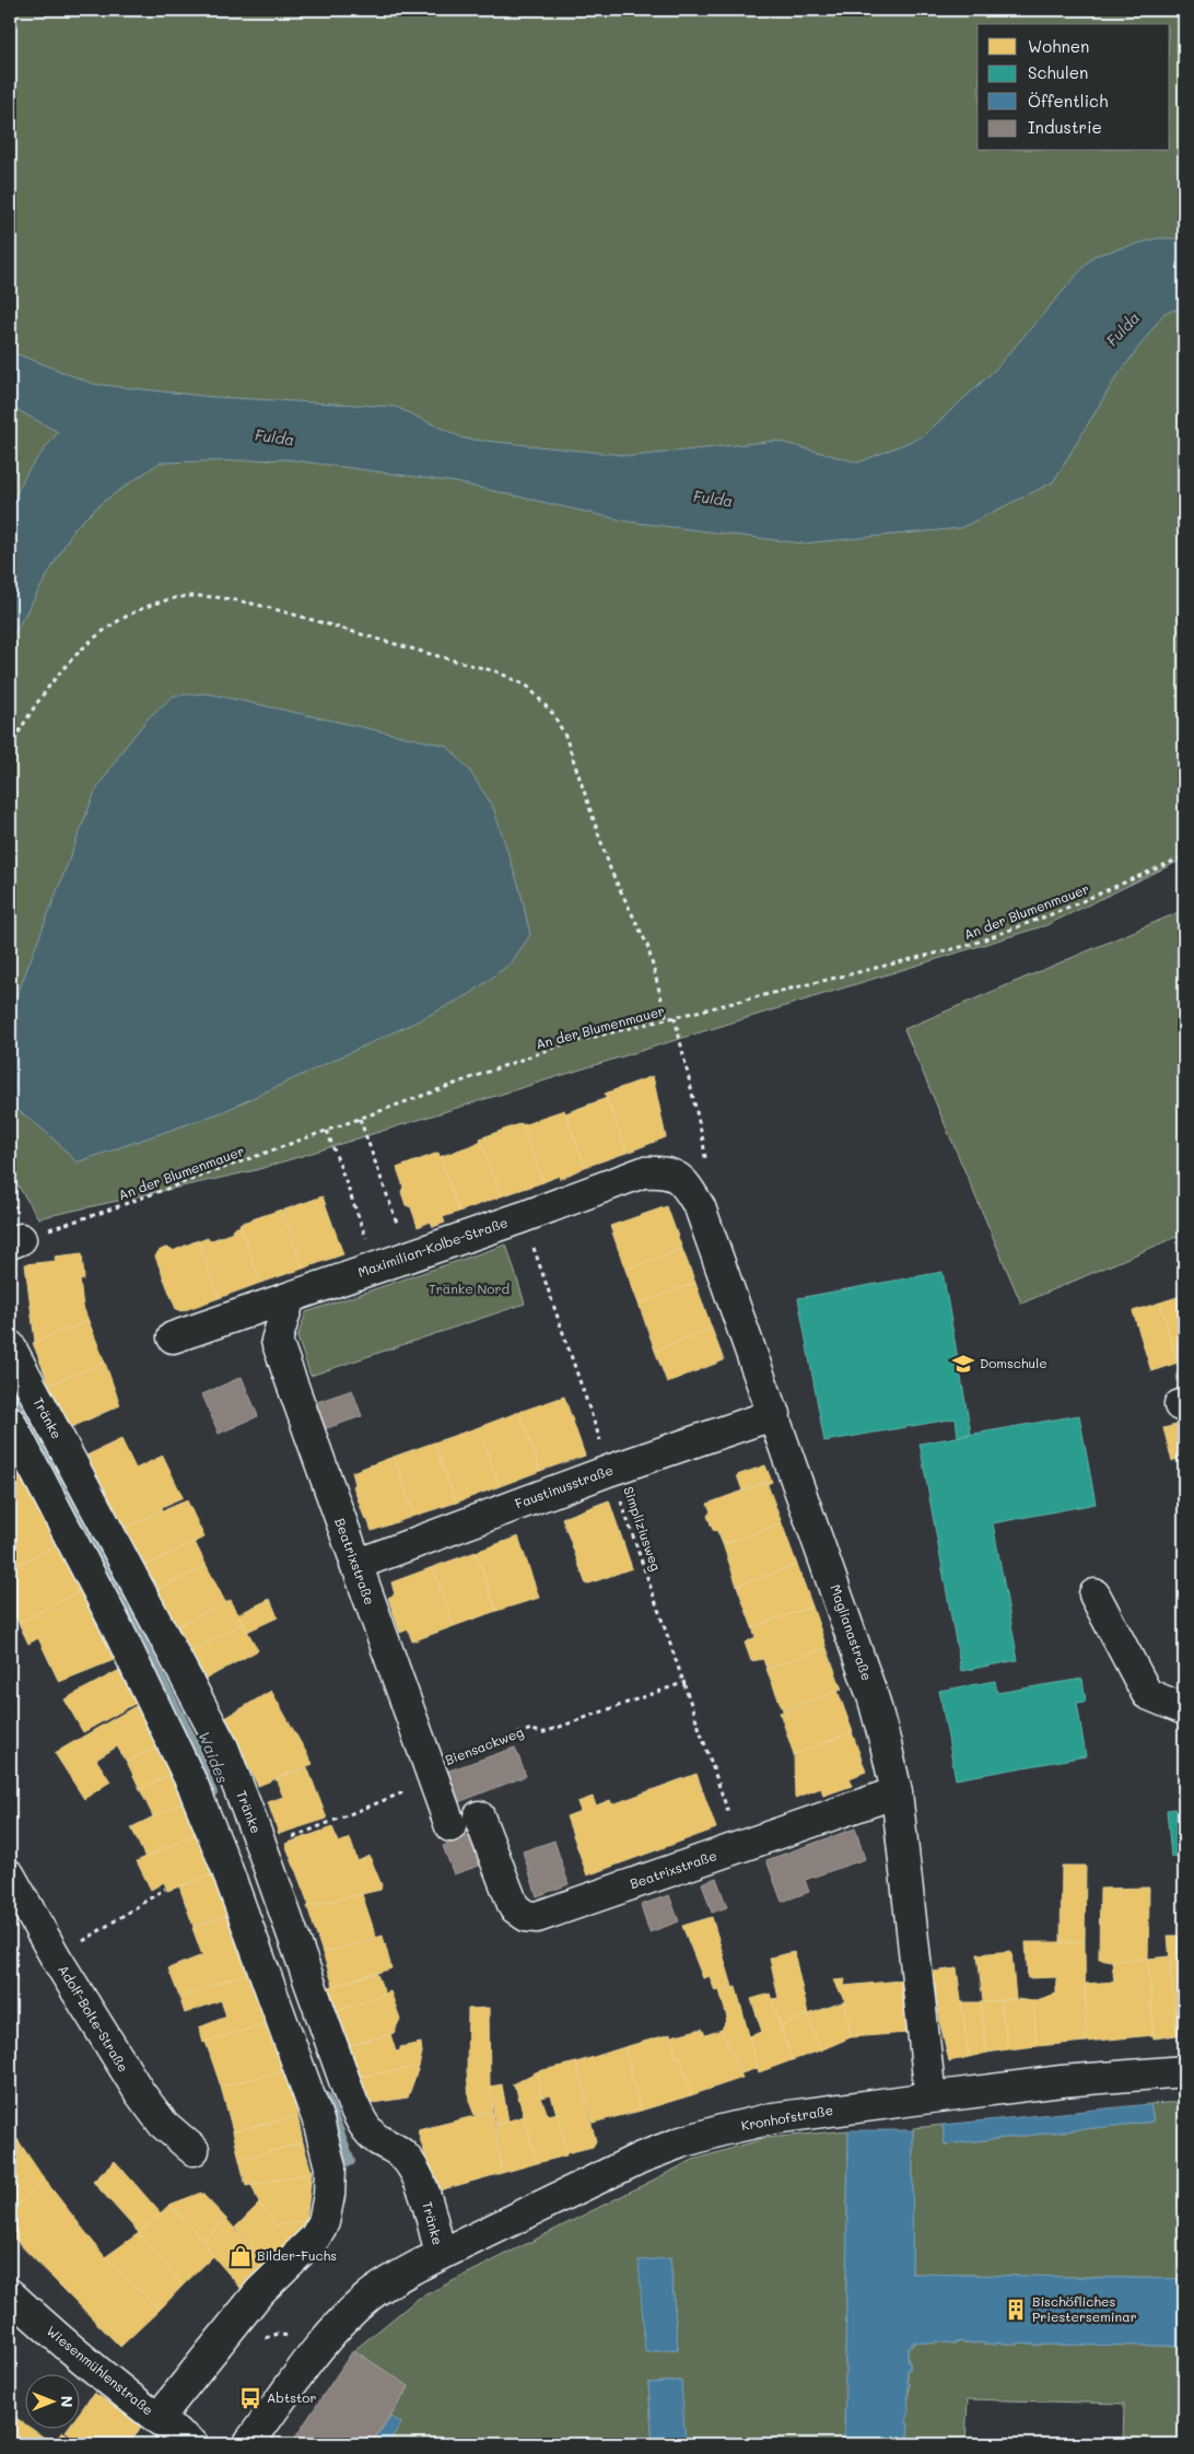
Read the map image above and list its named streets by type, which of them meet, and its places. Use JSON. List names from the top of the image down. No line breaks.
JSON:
{"streets":{"street":["Maximilian-Kolbe-Straße","Tränke","Faustinusstraße","Beatrixstraße","Maglianastraße","Adolf-Bolte-Straße","Kronhofstraße","Wiesenmühlenstraße"],"path":["An der Blumenmauer","Simpliziusweg","Biensackweg"]},"crossings":[["Maximilian-Kolbe-Straße","Simpliziusweg"],["Maximilian-Kolbe-Straße","Beatrixstraße"],["Maximilian-Kolbe-Straße","Maglianastraße"],["Tränke","Biensackweg"],["Tränke","Kronhofstraße"],["Faustinusstraße","Simpliziusweg"],["Faustinusstraße","Beatrixstraße"],["Faustinusstraße","Maglianastraße"],["Simpliziusweg","Beatrixstraße"],["Simpliziusweg","Biensackweg"],["Beatrixstraße","Maglianastraße"],["Beatrixstraße","Biensackweg"],["Maglianastraße","Kronhofstraße"]],"water":["Fulda","Waides"],"parks":["Tränke Nord"],"places":{"school or university":["Domschule"],"shop":["Bilder-Fuchs"],"building":["Bischöfliches Priesterseminar"],"bus stop":["Abtstor"]},"legend":["Wohnen","Schulen","Öffentlich","Industrie"],"north":"right"}
